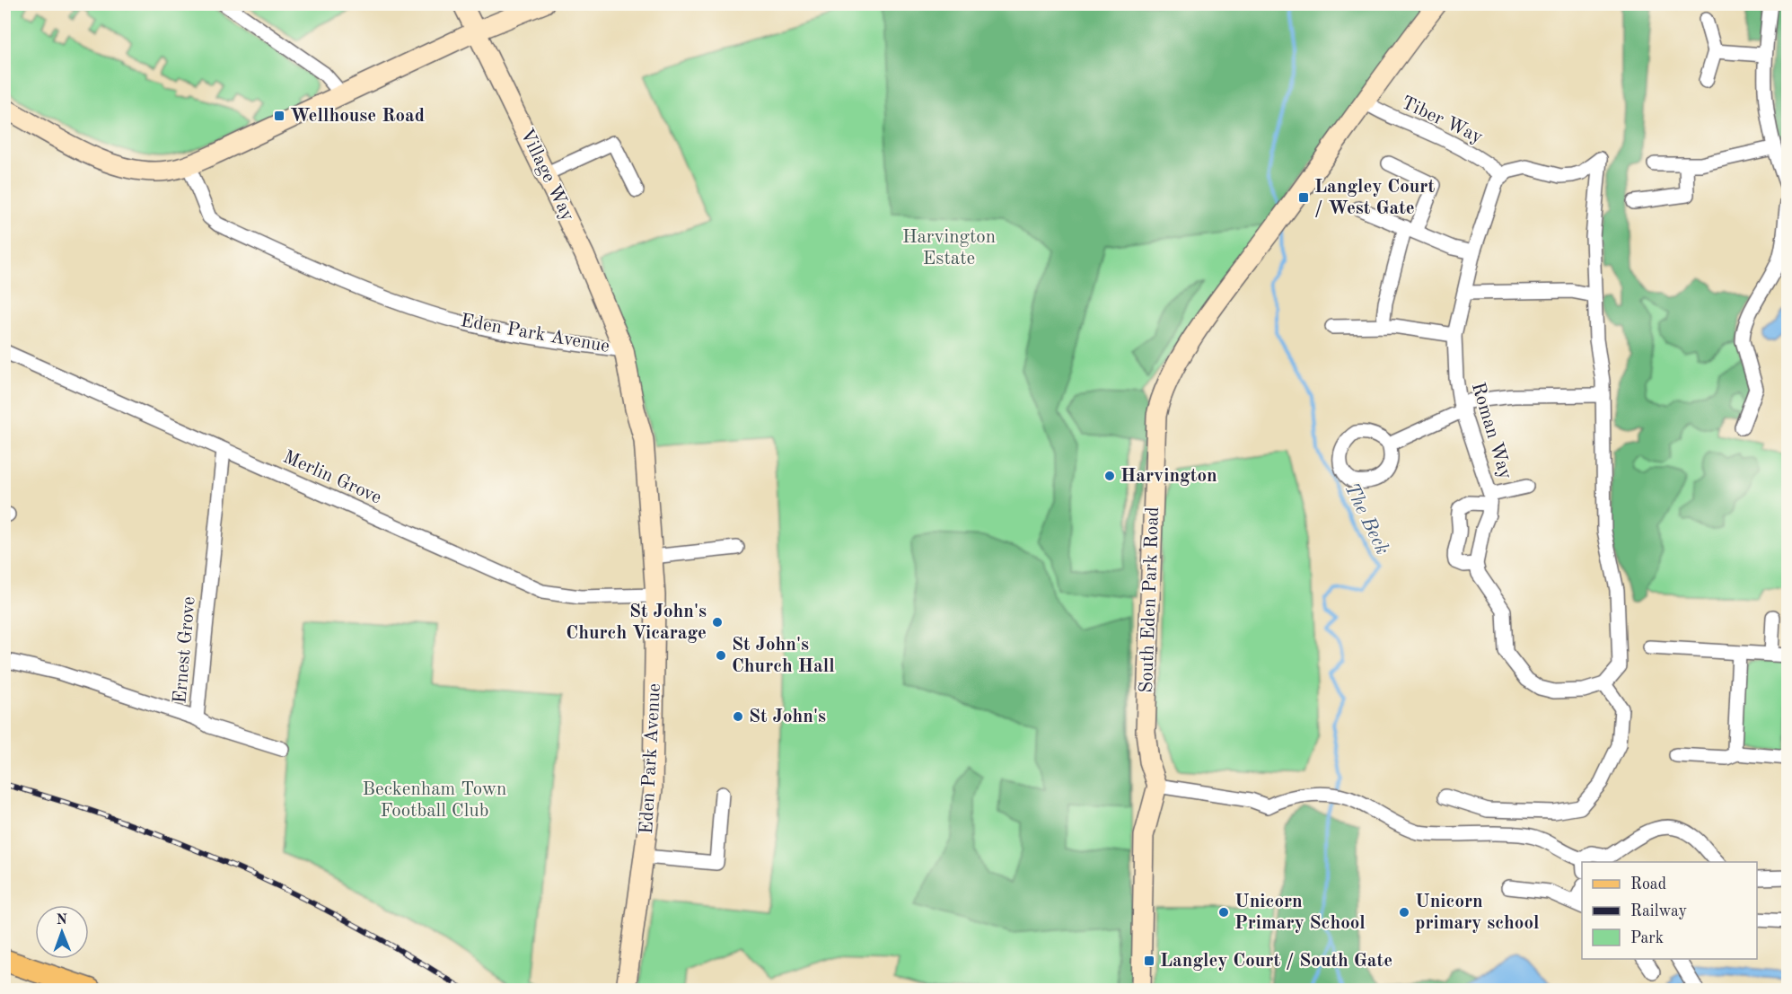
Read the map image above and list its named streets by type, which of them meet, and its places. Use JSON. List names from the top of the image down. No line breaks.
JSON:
{"streets":{"street":["Tiber Way","Village Way","Eden Park Avenue","Roman Way","Merlin Grove","South Eden Park Road","Ernest Grove"]},"crossings":[["Tiber Way","Roman Way"],["Tiber Way","South Eden Park Road"],["Village Way","Eden Park Avenue"],["Eden Park Avenue","Merlin Grove"],["Merlin Grove","Ernest Grove"]],"water":["The Beck"],"parks":["Harvington Estate","Beckenham Town Football Club"],"places":{"transit":["Wellhouse Road","Langley Court / West Gate","Langley Court / South Gate"],"other":["Harvington","St John's Church Vicarage","St John's Church Hall","St John's","Unicorn Primary School","Unicorn primary school"]},"legend":["Road","Railway","Park"],"north":"top"}
